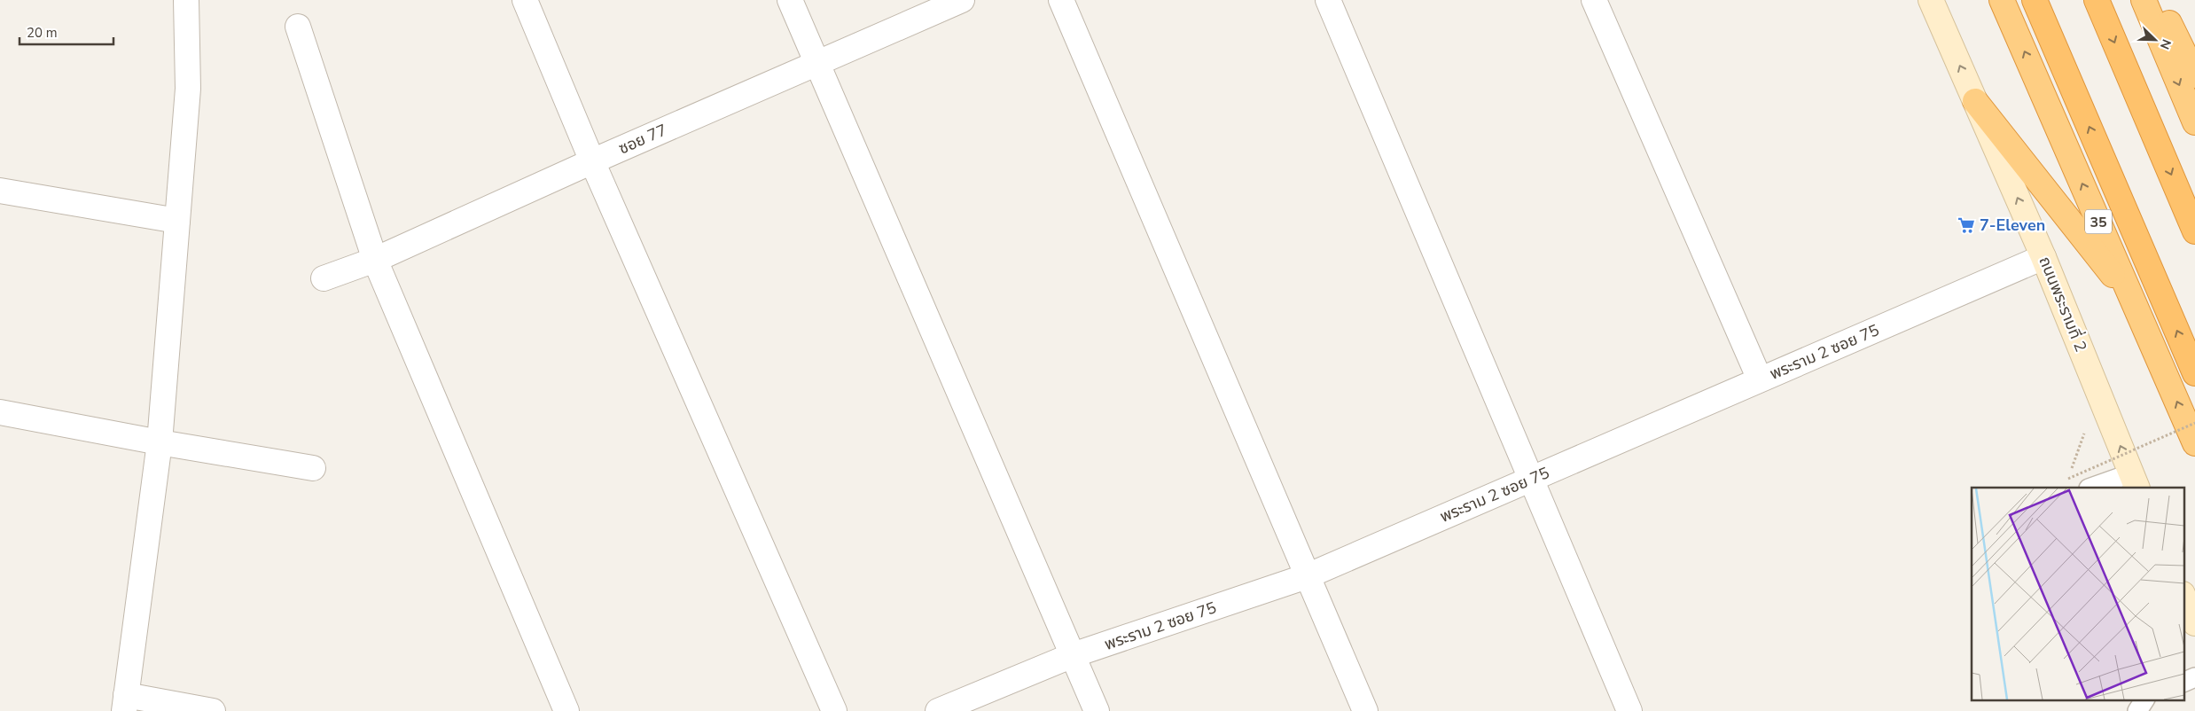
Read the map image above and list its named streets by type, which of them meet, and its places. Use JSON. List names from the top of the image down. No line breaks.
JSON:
{"streets":{"highway":["35"],"main road":["ถนนพระรามที่ 2"],"street":["ซอย 77","พระราม 2 ซอย 75"]},"crossings":[["ถนนพระรามที่ 2","พระราม 2 ซอย 75"]],"one_way":["ถนนพระรามที่ 2"],"places":{"supermarket":["7-Eleven"]},"scale_bar":"20 m","north":"bottom right"}
